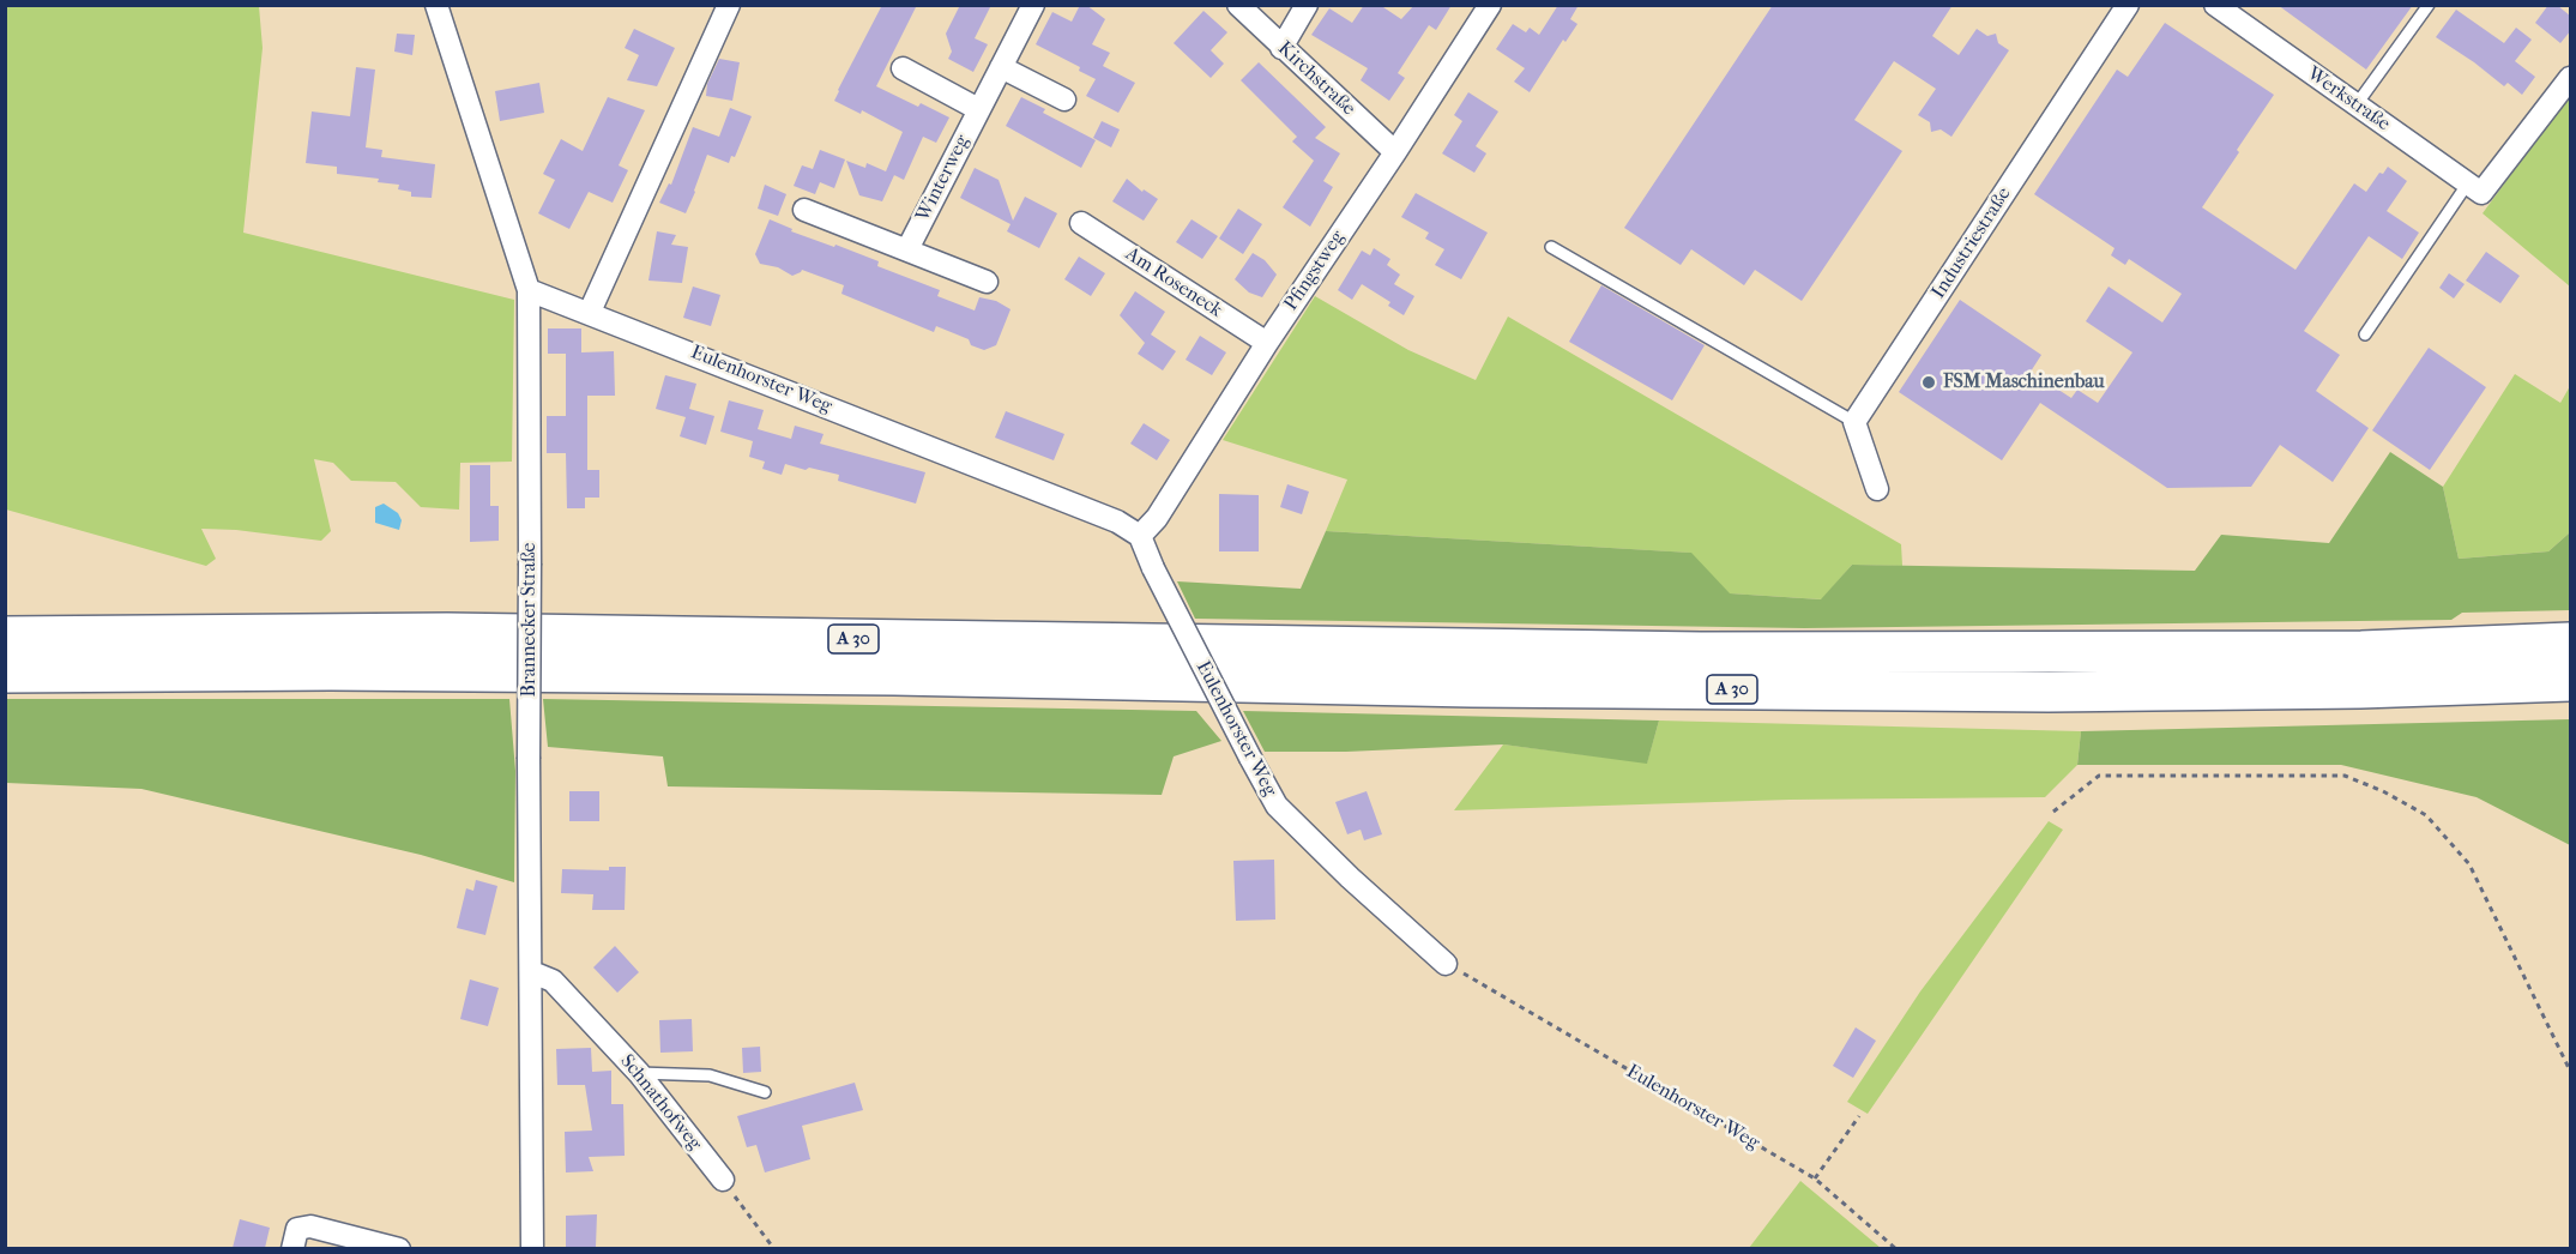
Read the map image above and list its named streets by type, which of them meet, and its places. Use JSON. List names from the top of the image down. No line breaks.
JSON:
{"streets":{"highway":["A 30"],"street":["Kirchstraße","Werkstraße","Winterweg","Industriestraße","Pfingstweg","Am Roseneck","Eulenhorster Weg","Brannecker Straße","Schnathofweg"]},"crossings":[["Kirchstraße","Pfingstweg"],["Pfingstweg","Am Roseneck"],["Pfingstweg","Eulenhorster Weg"],["Eulenhorster Weg","Brannecker Straße"],["Brannecker Straße","Schnathofweg"]],"places":["FSM Maschinenbau"]}
